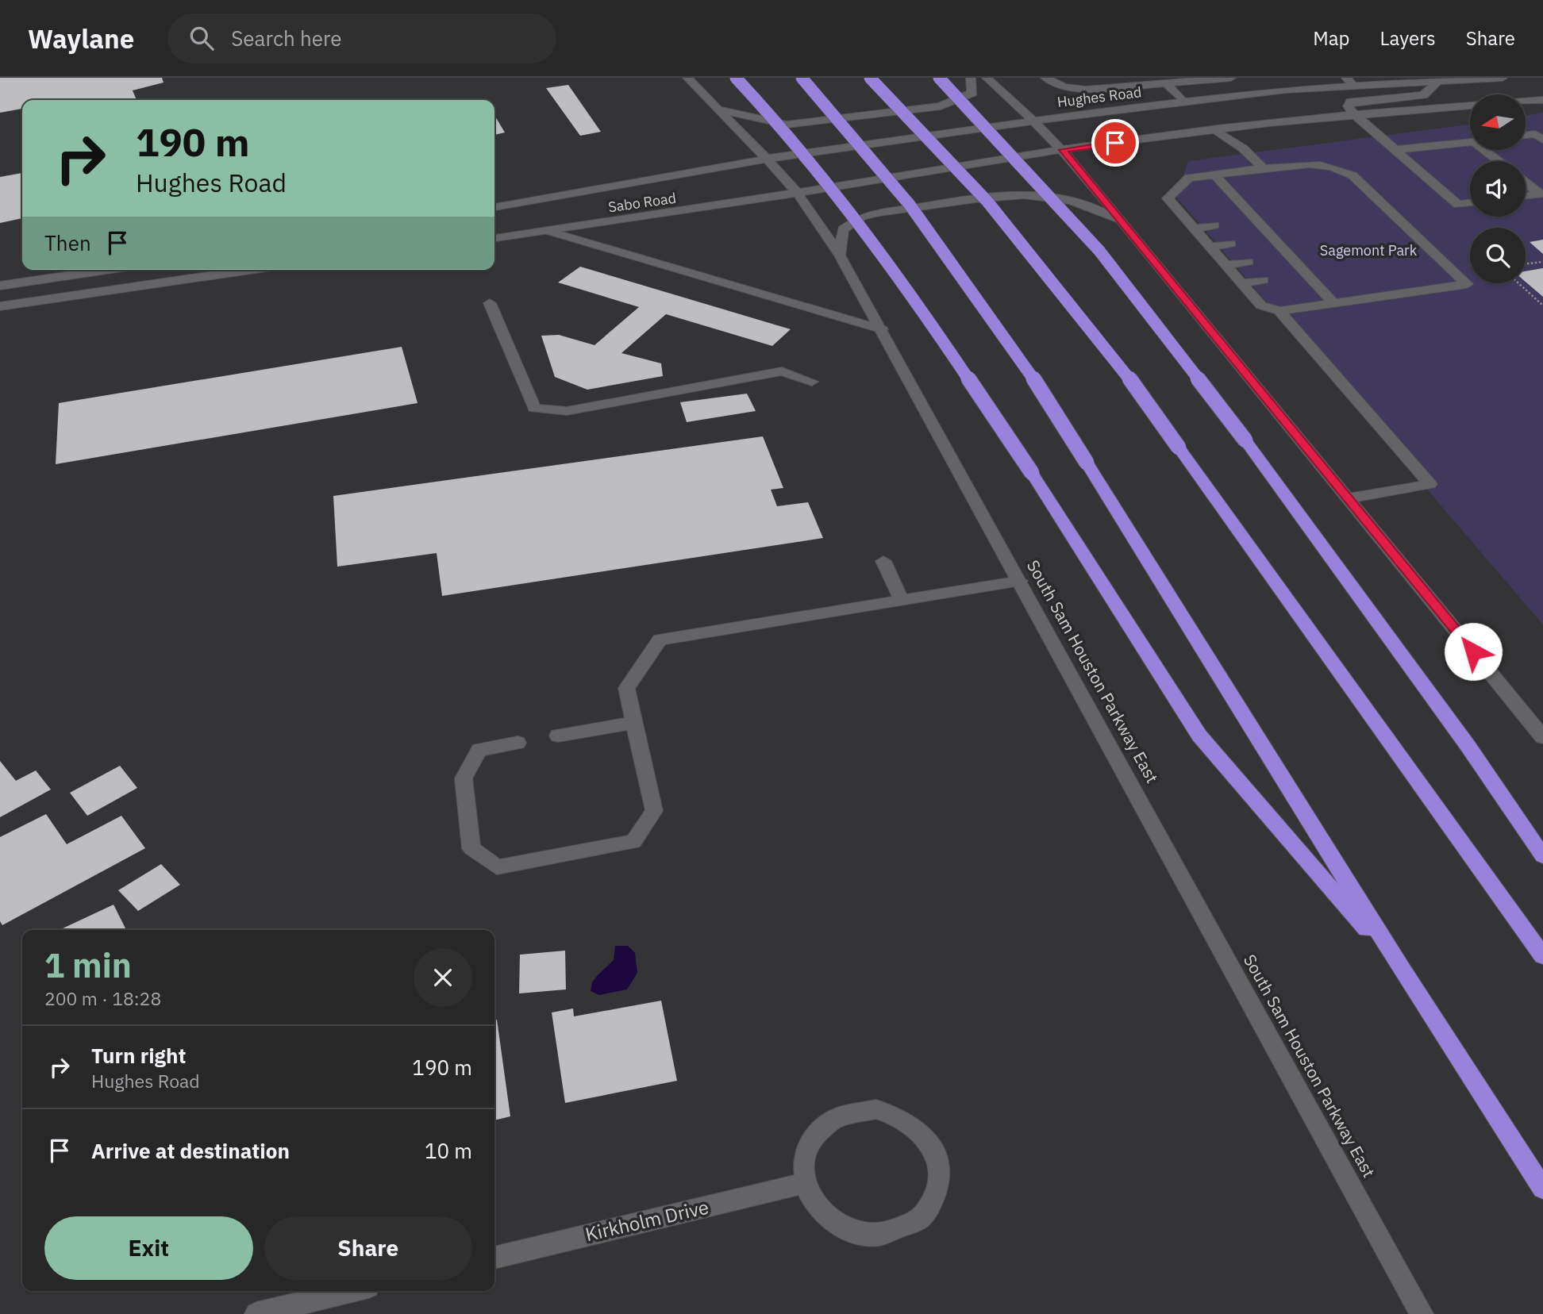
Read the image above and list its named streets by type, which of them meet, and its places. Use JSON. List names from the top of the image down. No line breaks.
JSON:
{"streets":{"main road":["Hughes Road","Sabo Road","South Sam Houston Parkway East","Kirkholm Drive"]},"crossings":[["Hughes Road","Sabo Road"],["Hughes Road","South Sam Houston Parkway East"],["Sabo Road","South Sam Houston Parkway East"]],"parks":["Sagemont Park"],"north":"left","page":{"header":"Waylane","search":"Search here","nav":["Map","Layers","Share"],"turn":["190 m","Hughes Road"],"then":"Then","heading":["1 min","200 m · 18:28"],"list":[{"name":"Turn right","note":"Hughes Road","value":"190 m"},{"name":"Arrive at destination","value":"10 m"}],"buttons":["Exit","Share"]}}
